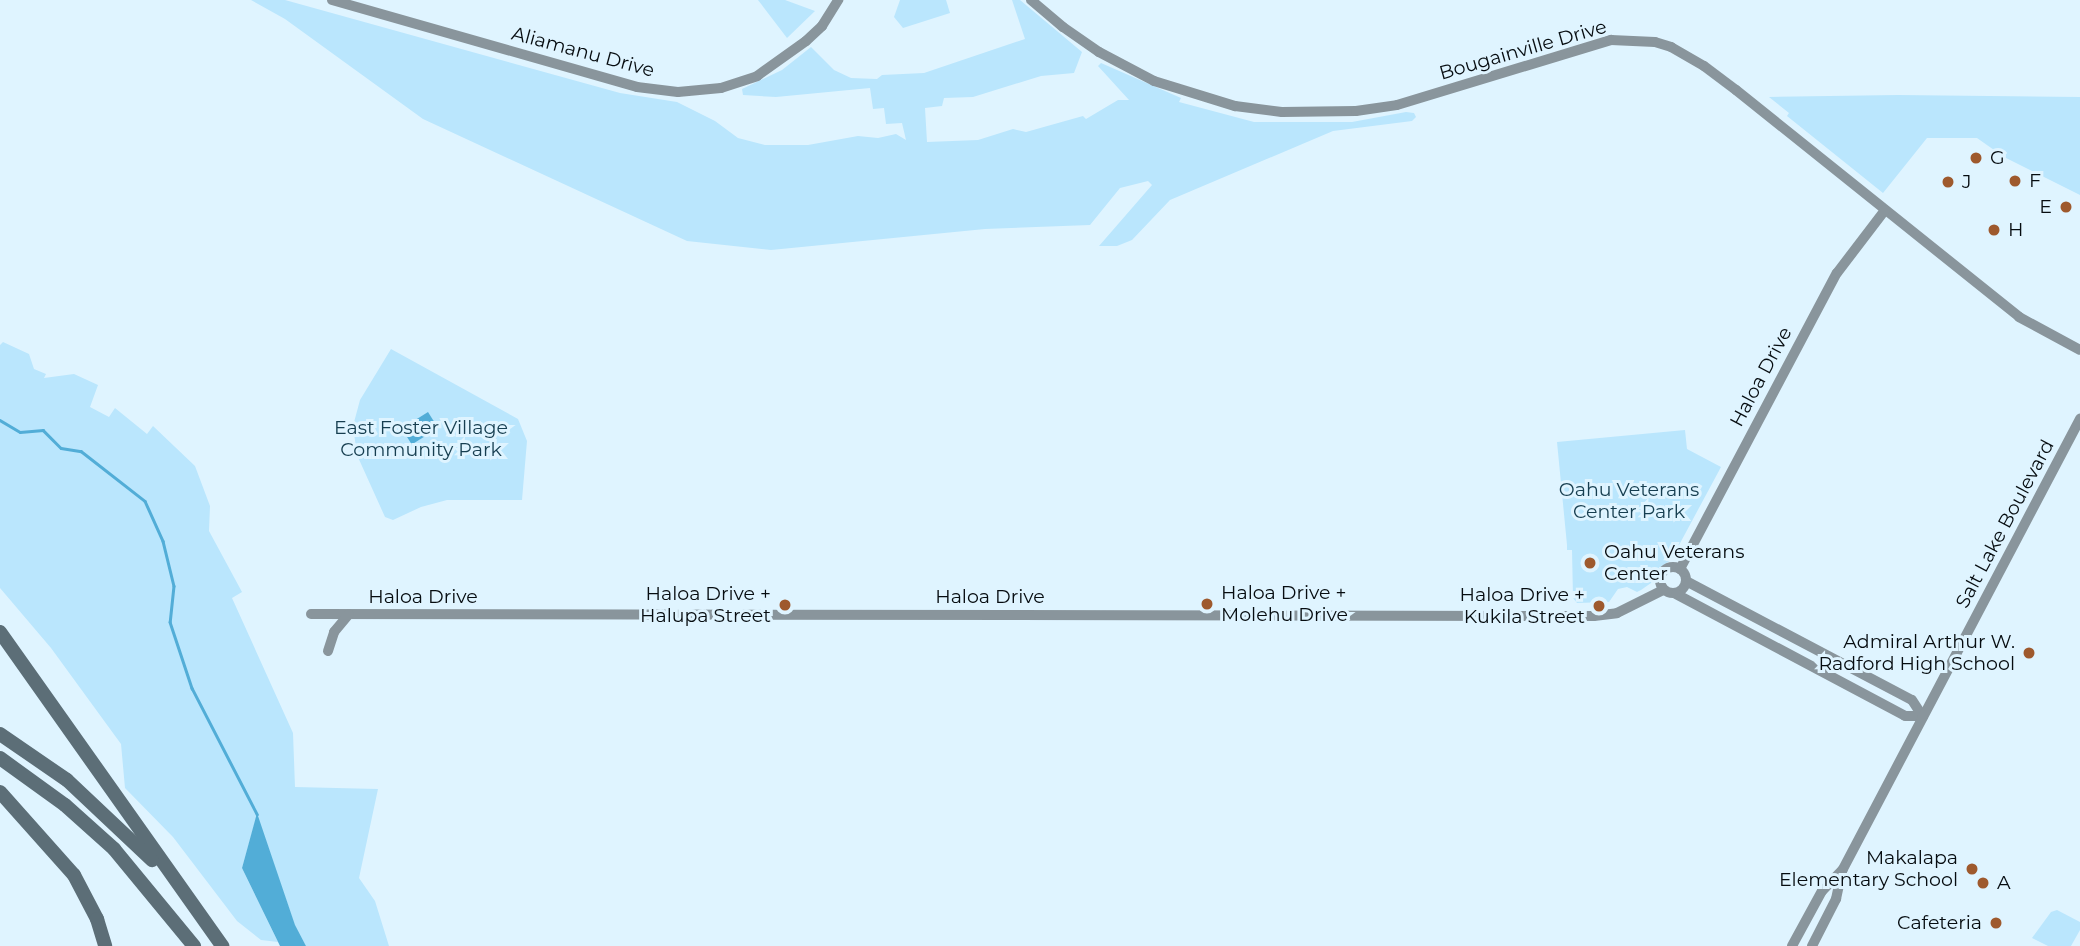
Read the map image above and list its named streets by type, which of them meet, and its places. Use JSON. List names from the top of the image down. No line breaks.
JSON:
{"streets":{"street":["Bougainville Drive","Aliamanu Drive","Haloa Drive","Salt Lake Boulevard"]},"crossings":[["Bougainville Drive","Haloa Drive"]],"parks":["East Foster Village Community Park","Oahu Veterans Center Park"],"places":["G","F","J","E","H","Oahu Veterans Center","Haloa Drive + Molehu Drive","Haloa Drive + Halupa Street","Haloa Drive + Kukila Street","Admiral Arthur W. Radford High School","Makalapa Elementary School","A","Cafeteria"]}
